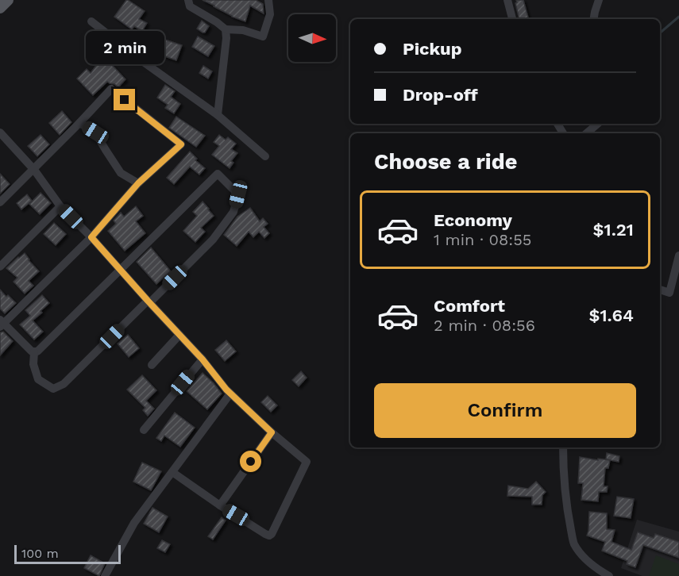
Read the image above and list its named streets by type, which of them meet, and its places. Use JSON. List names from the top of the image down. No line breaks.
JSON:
{"scale_bar":"100 m","north":"right","page":{"banner":["Pickup","Drop-off"],"bubble":"2 min","heading":"Choose a ride","list":[{"name":"Economy","note":"1 min · 08:55","value":"$1.21"},{"name":"Comfort","note":"2 min · 08:56","value":"$1.64"}],"buttons":"Confirm","scale":"100 m"}}
